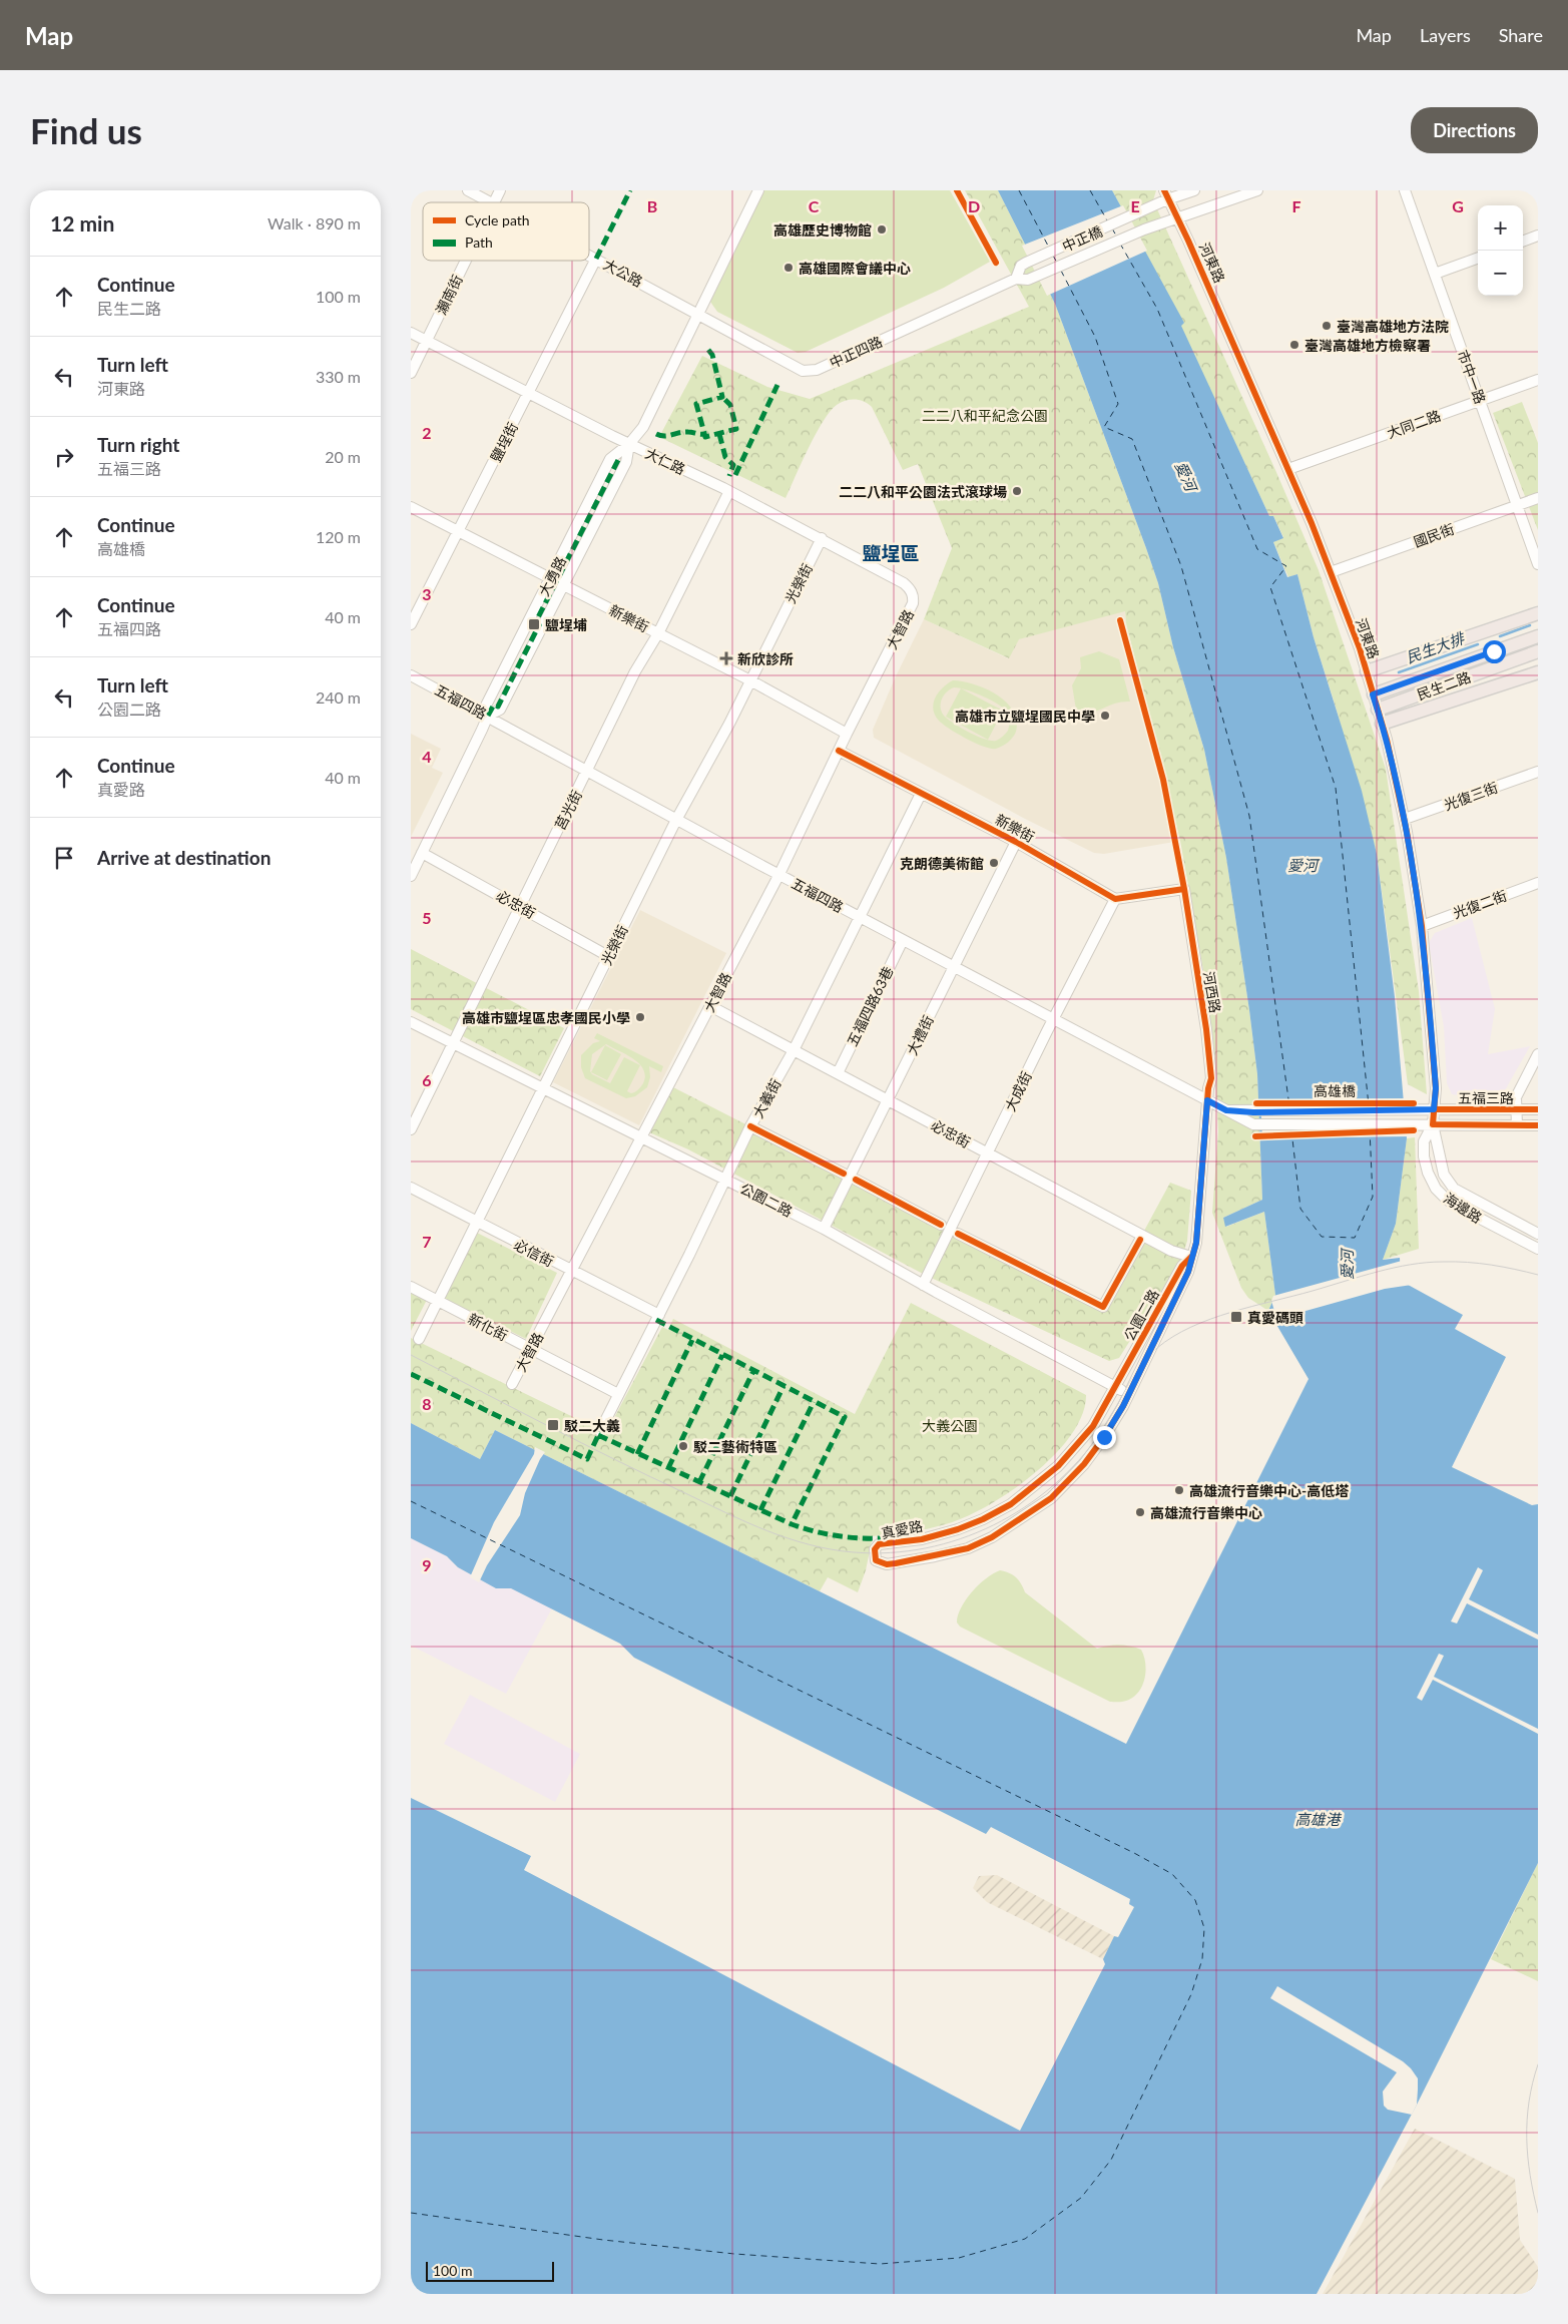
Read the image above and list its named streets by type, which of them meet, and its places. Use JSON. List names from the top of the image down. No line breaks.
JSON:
{"streets":{"main road":["民生二路"],"street":["中正橋","河東路","大公路","瀨南街","中正四路","市中一路","大同二路","鹽埕街","大仁路","國民街","大勇路","光榮街","新樂街","大智路","五福四路","光復三街","莒光街","必忠街","光復二街","河西路","五福四路63巷","大禮街","高雄橋","大成街","五福三路","大義街","公園二路","海邊路","必信街","新化街","真愛路"]},"crossings":[["中正橋","河東路"],["中正橋","中正四路"],["河東路","大同二路"],["河東路","國民街"],["河東路","民生二路"],["河東路","光復三街"],["河東路","光復二街"],["河東路","五福三路"],["河東路","海邊路"],["大公路","瀨南街"],["大公路","中正四路"],["大公路","鹽埕街"],["大公路","大勇路"],["瀨南街","大仁路"],["中正四路","大勇路"],["市中一路","大同二路"],["市中一路","國民街"],["鹽埕街","大仁路"],["鹽埕街","新樂街"],["大仁路","大勇路"],["大仁路","光榮街"],["大仁路","大智路"],["大仁路","莒光街"],["大勇路","新樂街"],["大勇路","五福四路"],["大勇路","必忠街"],["光榮街","新樂街"],["光榮街","五福四路"],["光榮街","必忠街"],["光榮街","公園二路"],["光榮街","必信街"],["光榮街","新化街"],["新樂街","大智路"],["新樂街","莒光街"],["新樂街","河西路"],["新樂街","大禮街"],["新樂街","大成街"],["新樂街","大義街"],["大智路","五福四路"],["大智路","必忠街"],["大智路","公園二路"],["大智路","必信街"],["大智路","新化街"],["五福四路","莒光街"],["五福四路","河西路"],["五福四路","五福四路63巷"],["五福四路","大禮街"],["五福四路","高雄橋"],["五福四路","大成街"],["五福四路","五福三路"],["五福四路","大義街"],["五福四路","公園二路"],["莒光街","必忠街"],["莒光街","公園二路"],["必忠街","五福四路63巷"],["必忠街","大禮街"],["必忠街","大成街"],["必忠街","大義街"],["必忠街","公園二路"],["河西路","大成街"],["河西路","公園二路"],["大禮街","公園二路"],["高雄橋","五福三路"],["大成街","公園二路"],["五福三路","海邊路"],["大義街","公園二路"],["大義街","必信街"],["大義街","新化街"],["公園二路","真愛路"]],"districts":["鹽埕區"],"water":["愛河","民生大排","高雄港"],"parks":["二二八和平紀念公園","大義公園"],"places":{"other":["高雄歷史博物館","高雄國際會議中心","臺灣高雄地方法院","臺灣高雄地方檢察署","二二八和平公園法式滾球場","高雄市立鹽埕國民中學","克朗德美術館","高雄市鹽埕區忠孝國民小學","駁二藝術特區","高雄流行音樂中心-高低塔","高雄流行音樂中心"],"transit":["鹽埕埔","真愛碼頭","駁二大義"],"health":["新欣診所"]},"legend":["Cycle path","Path"],"scale_bar":"100 m","page":{"header":"Map","nav":["Map","Layers","Share"],"buttons":"Directions","title":"Find us","heading":["12 min","Walk · 890 m"],"map_buttons":["+","−"],"list":[["Continue","民生二路","100 m"],["Turn left","河東路","330 m"],["Turn right","五福三路","20 m"],["Continue","高雄橋","120 m"],["Continue","五福四路","40 m"],["Turn left","公園二路","240 m"],["Continue","真愛路","40 m"],"Arrive at destination"],"scale":"100 m"},"grid":{"columns":["B","C","D","E","F","G"],"rows":["2","3","4","5","6","7","8","9"]}}
